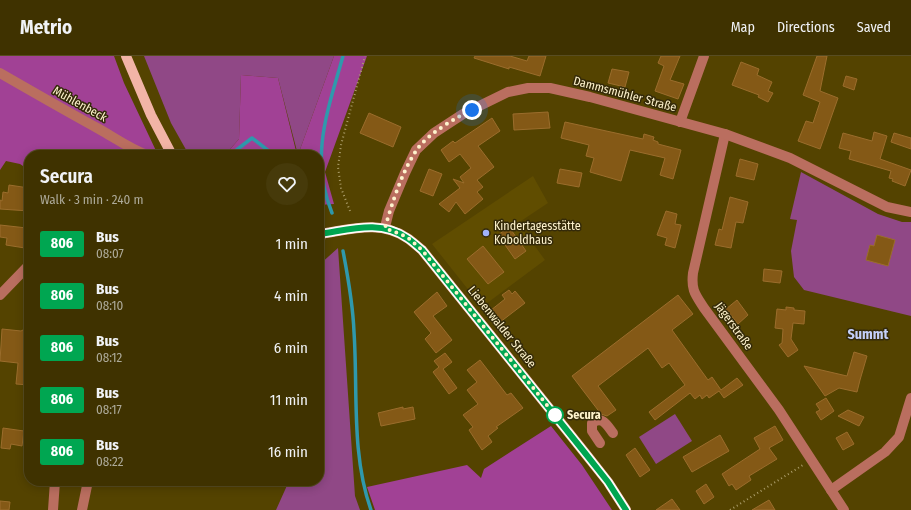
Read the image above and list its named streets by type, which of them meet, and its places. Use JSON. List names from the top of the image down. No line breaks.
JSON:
{"streets":{"main road":["Liebenwalder Straße"],"street":["Dammsmühler Straße","Mühlenbeck","Jägerstraße"]},"crossings":[["Dammsmühler Straße","Jägerstraße"],["Dammsmühler Straße","Liebenwalder Straße"]],"districts":["Summt"],"places":["Kindertagesstätte Koboldhaus","Secura"],"lines":["bus line 806"],"page":{"header":"Metrio","nav":["Map","Directions","Saved"],"heading":["Secura","Walk · 3 min · 240 m"],"list":[{"mark":"806","name":"Bus","note":"08:07","value":"1 min"},{"mark":"806","name":"Bus","note":"08:10","value":"4 min"},{"mark":"806","name":"Bus","note":"08:12","value":"6 min"},{"mark":"806","name":"Bus","note":"08:17","value":"11 min"},{"mark":"806","name":"Bus","note":"08:22","value":"16 min"}]}}
